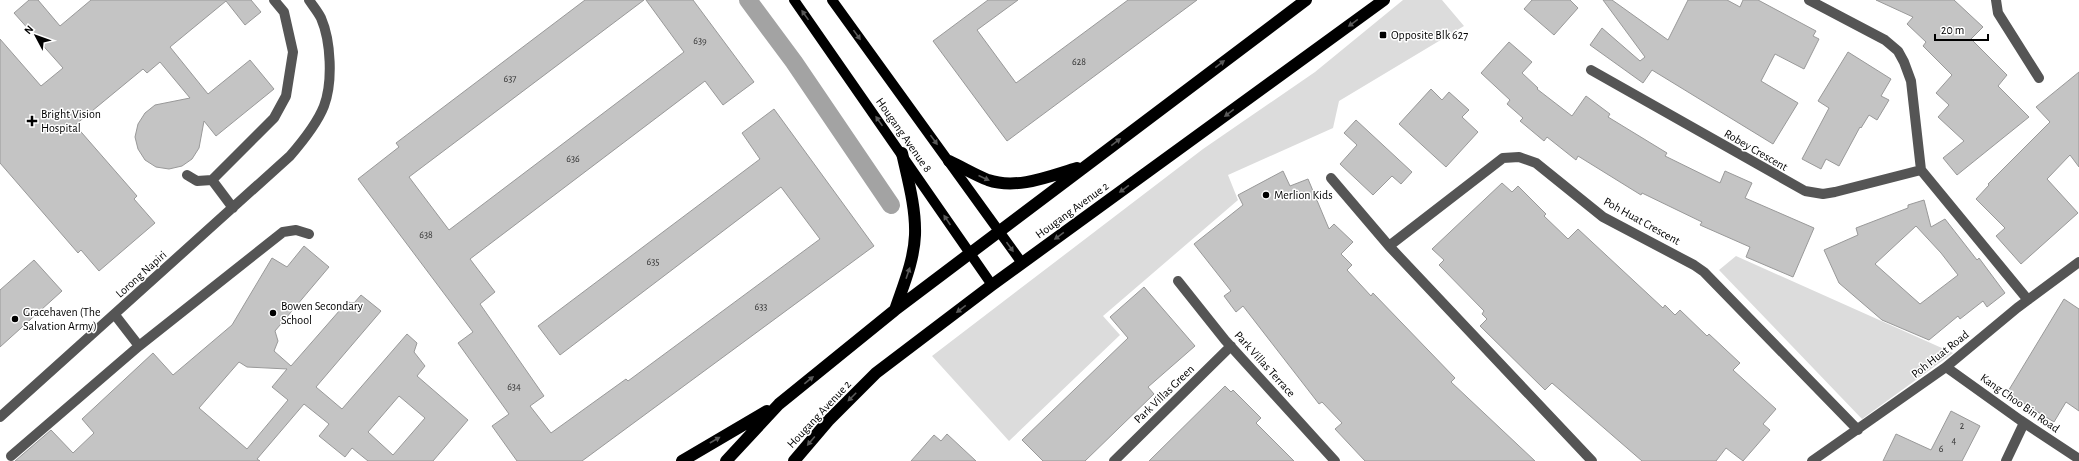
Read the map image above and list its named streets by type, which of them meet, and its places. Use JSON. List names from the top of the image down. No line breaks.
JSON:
{"streets":{"highway":["Hougang Avenue 2"],"main road":["Hougang Avenue 8"],"street":["Robey Crescent","Poh Huat Crescent","Lorong Napiri","Poh Huat Road","Park Villas Terrace","Park Villas Green","Kang Choo Bin Road"]},"crossings":[["Hougang Avenue 8","Hougang Avenue 2"],["Poh Huat Crescent","Poh Huat Road"],["Poh Huat Road","Kang Choo Bin Road"],["Park Villas Terrace","Park Villas Green"]],"places":{"transit":["Opposite Blk 627"],"health":["Bright Vision Hospital"],"other":["Merlion Kids","Bowen Secondary School","Gracehaven (The Salvation Army)"]},"house_numbers":["639","628","637","636","638","635","633","634","2","4","6"],"scale_bar":"20 m","north":"top left"}
